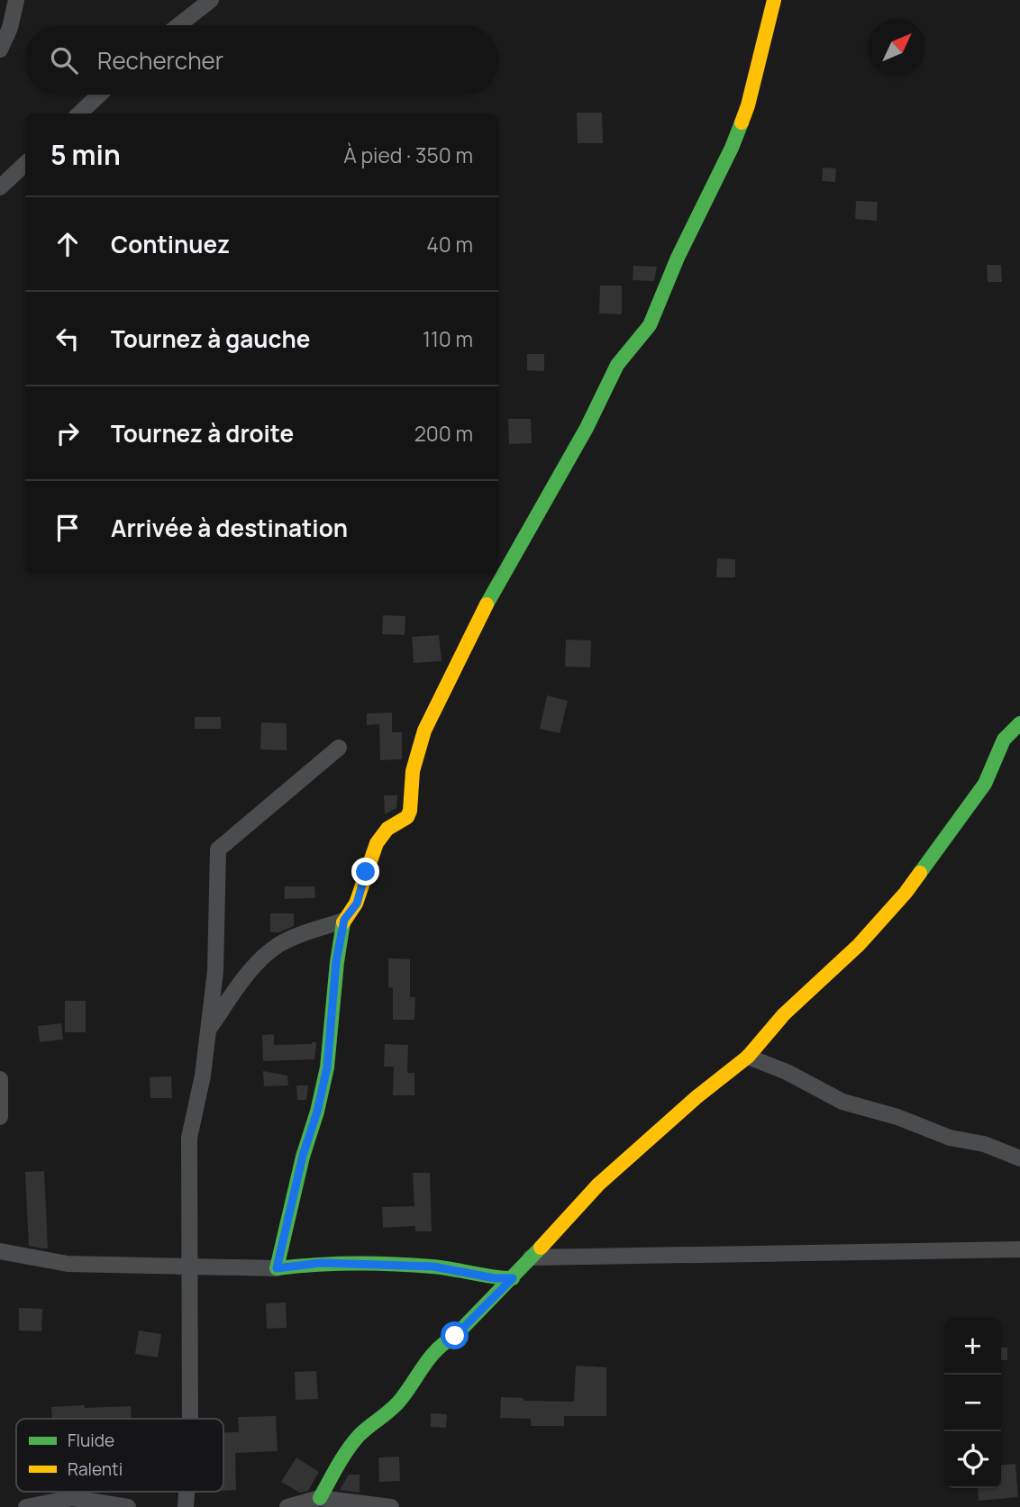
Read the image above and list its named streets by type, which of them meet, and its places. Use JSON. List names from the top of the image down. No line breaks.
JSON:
{"legend":["Fluide","Ralenti"],"north":"top right","page":{"search":"Rechercher","heading":["5 min","À pied · 350 m"],"list":[["Continuez","40 m"],["Tournez à gauche","110 m"],["Tournez à droite","200 m"],"Arrivée à destination"],"map_buttons":["+","−"]}}
